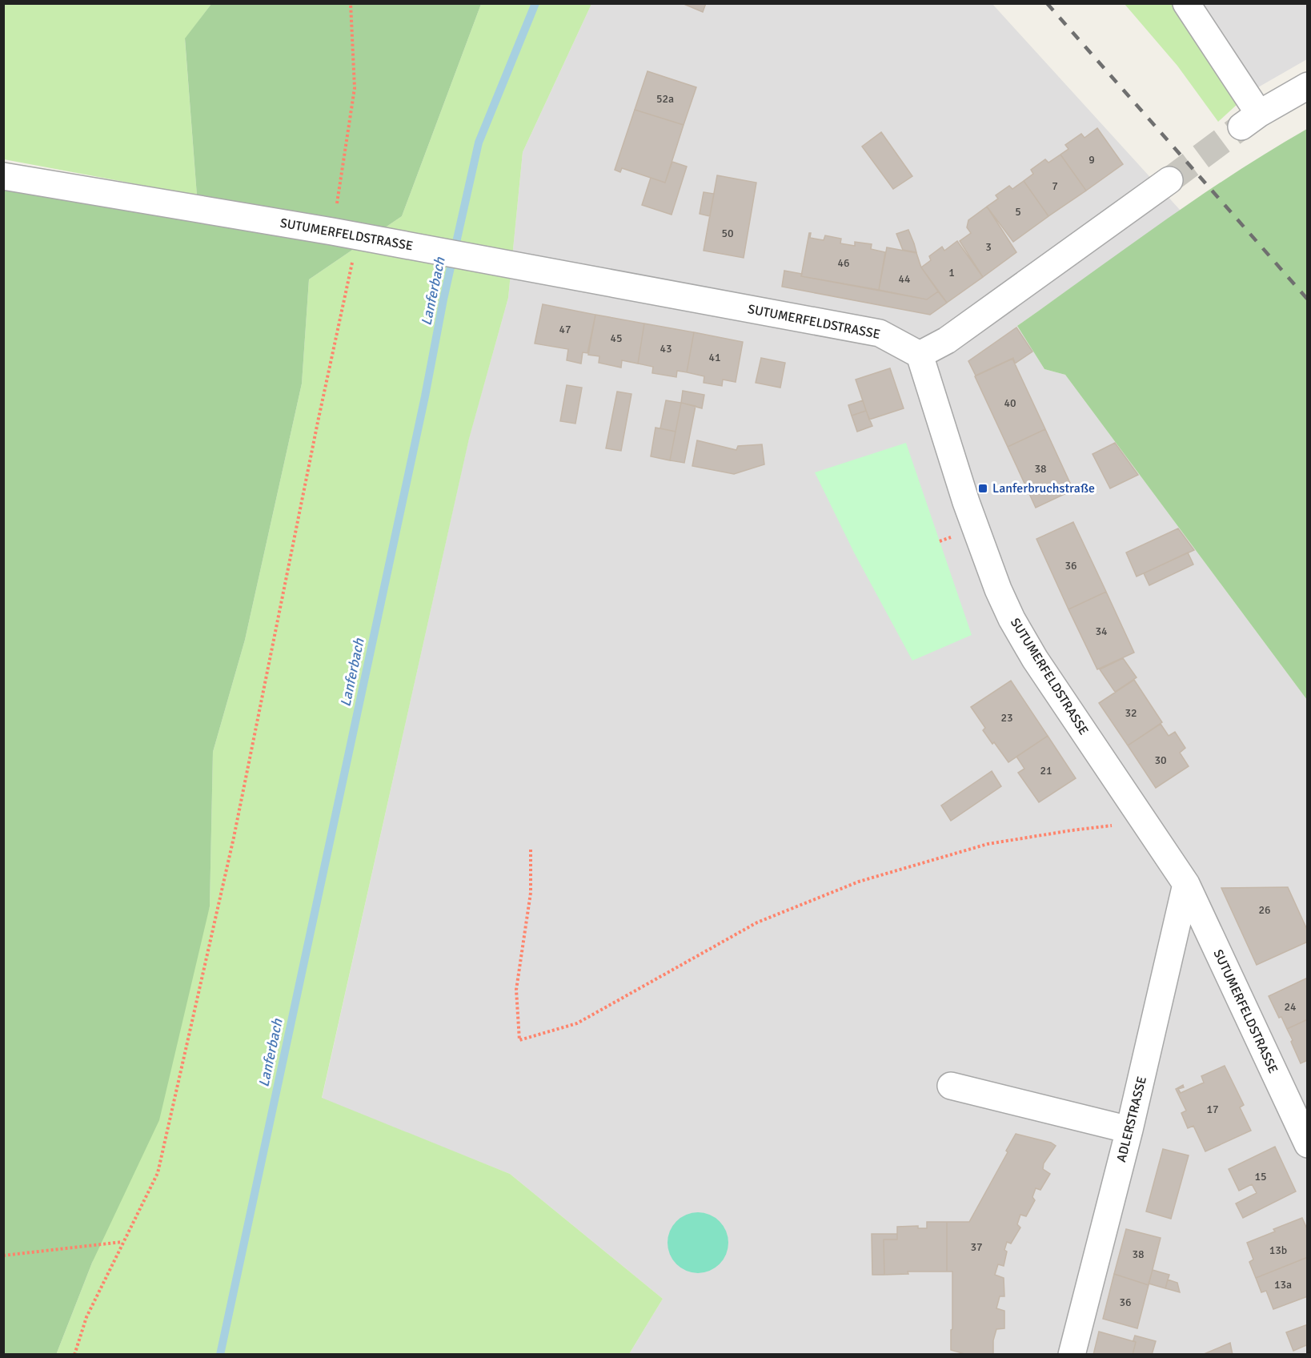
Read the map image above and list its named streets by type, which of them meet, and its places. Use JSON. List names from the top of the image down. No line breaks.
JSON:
{"streets":{"street":["SUTUMERFELDSTRASSE","ADLERSTRASSE"]},"crossings":[["SUTUMERFELDSTRASSE","ADLERSTRASSE"]],"water":["Lanferbach"],"places":{"transit":["Lanferbruchstraße"]},"house_numbers":["52a","9","7","5","50","3","46","1","44","47","45","43","41","40","38","36","34","32","23","30","21","26","24","17","15","37","13b","38","13a","36"]}
